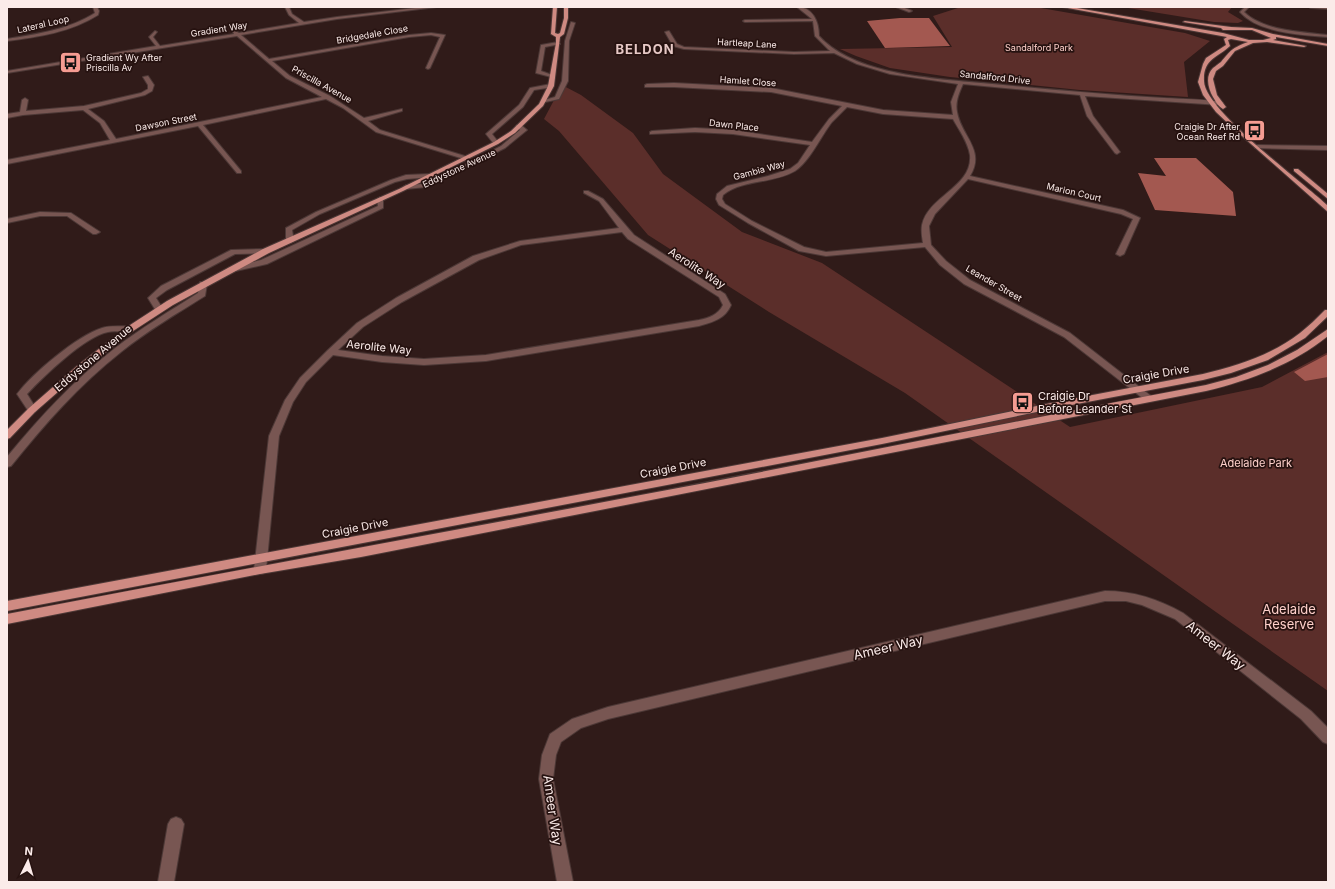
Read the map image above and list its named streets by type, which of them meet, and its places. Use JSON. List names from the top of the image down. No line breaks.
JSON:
{"streets":{"main road":["Eddystone Avenue","Craigie Drive"],"street":["Lateral Loop","Gradient Way","Bridgedale Close","Hartleap Lane","Sandalford Drive","Hamlet Close","Priscilla Avenue","Dawson Street","Dawn Place","Gambia Way","Marion Court","Aerolite Way","Leander Street","Ameer Way"]},"crossings":[["Gradient Way","Priscilla Avenue"],["Bridgedale Close","Priscilla Avenue"],["Hartleap Lane","Sandalford Drive"],["Hamlet Close","Gambia Way"],["Priscilla Avenue","Dawson Street"],["Priscilla Avenue","Eddystone Avenue"],["Dawn Place","Gambia Way"],["Gambia Way","Leander Street"],["Aerolite Way","Craigie Drive"],["Leander Street","Craigie Drive"]],"districts":["BELDON"],"parks":["Sandalford Park","Adelaide Park","Adelaide Reserve"],"places":{"bus stop":["Gradient Wy After Priscilla Av","Craigie Dr After Ocean Reef Rd","Craigie Dr Before Leander St"]},"north":"top"}
